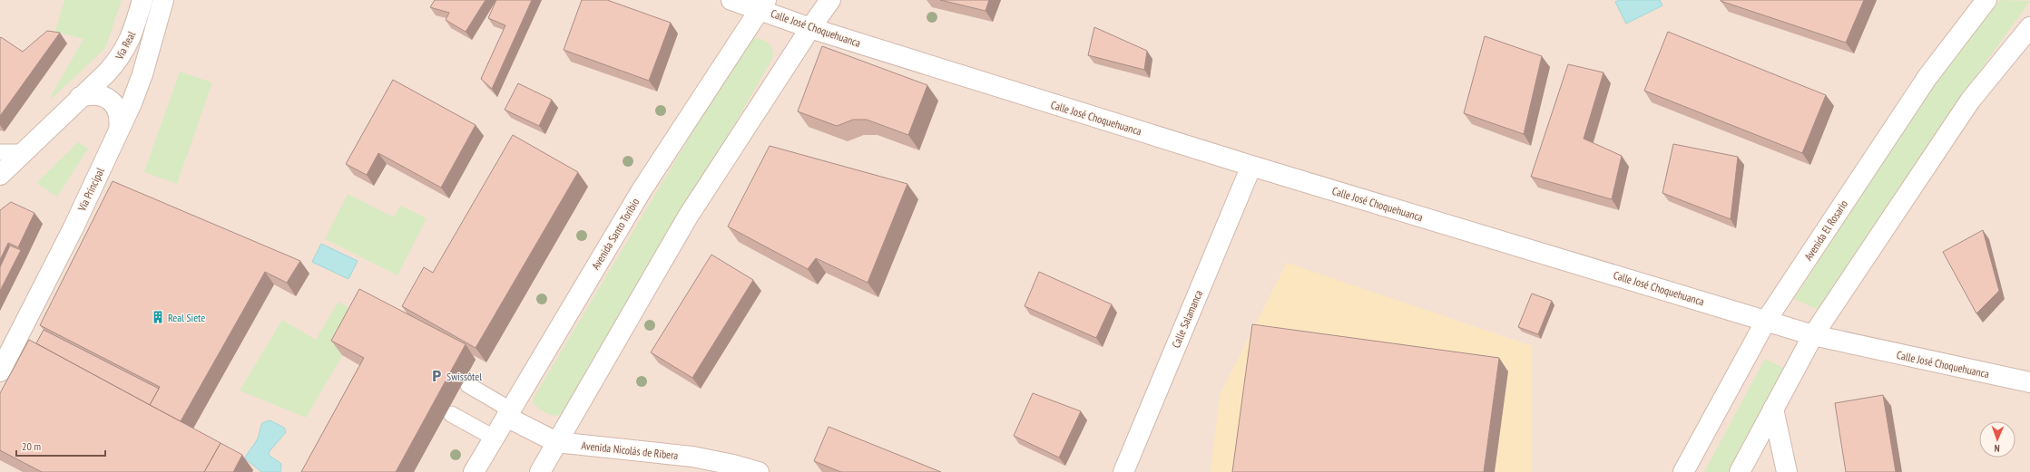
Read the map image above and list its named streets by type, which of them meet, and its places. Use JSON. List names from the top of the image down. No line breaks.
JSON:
{"streets":{"street":["Calle José Choquehuanca","Vía Real","Vía Principal","Avenida El Rosario","Avenida Santo Toribio","Calle Salamanca","Avenida Nicolás de Ribera"]},"crossings":[["Calle José Choquehuanca","Avenida El Rosario"],["Calle José Choquehuanca","Avenida Santo Toribio"],["Calle José Choquehuanca","Calle Salamanca"],["Avenida Santo Toribio","Avenida Nicolás de Ribera"]],"places":{"building":["Real Siete"],"parking":["Swissôtel"]},"scale_bar":"20 m","north":"bottom"}
